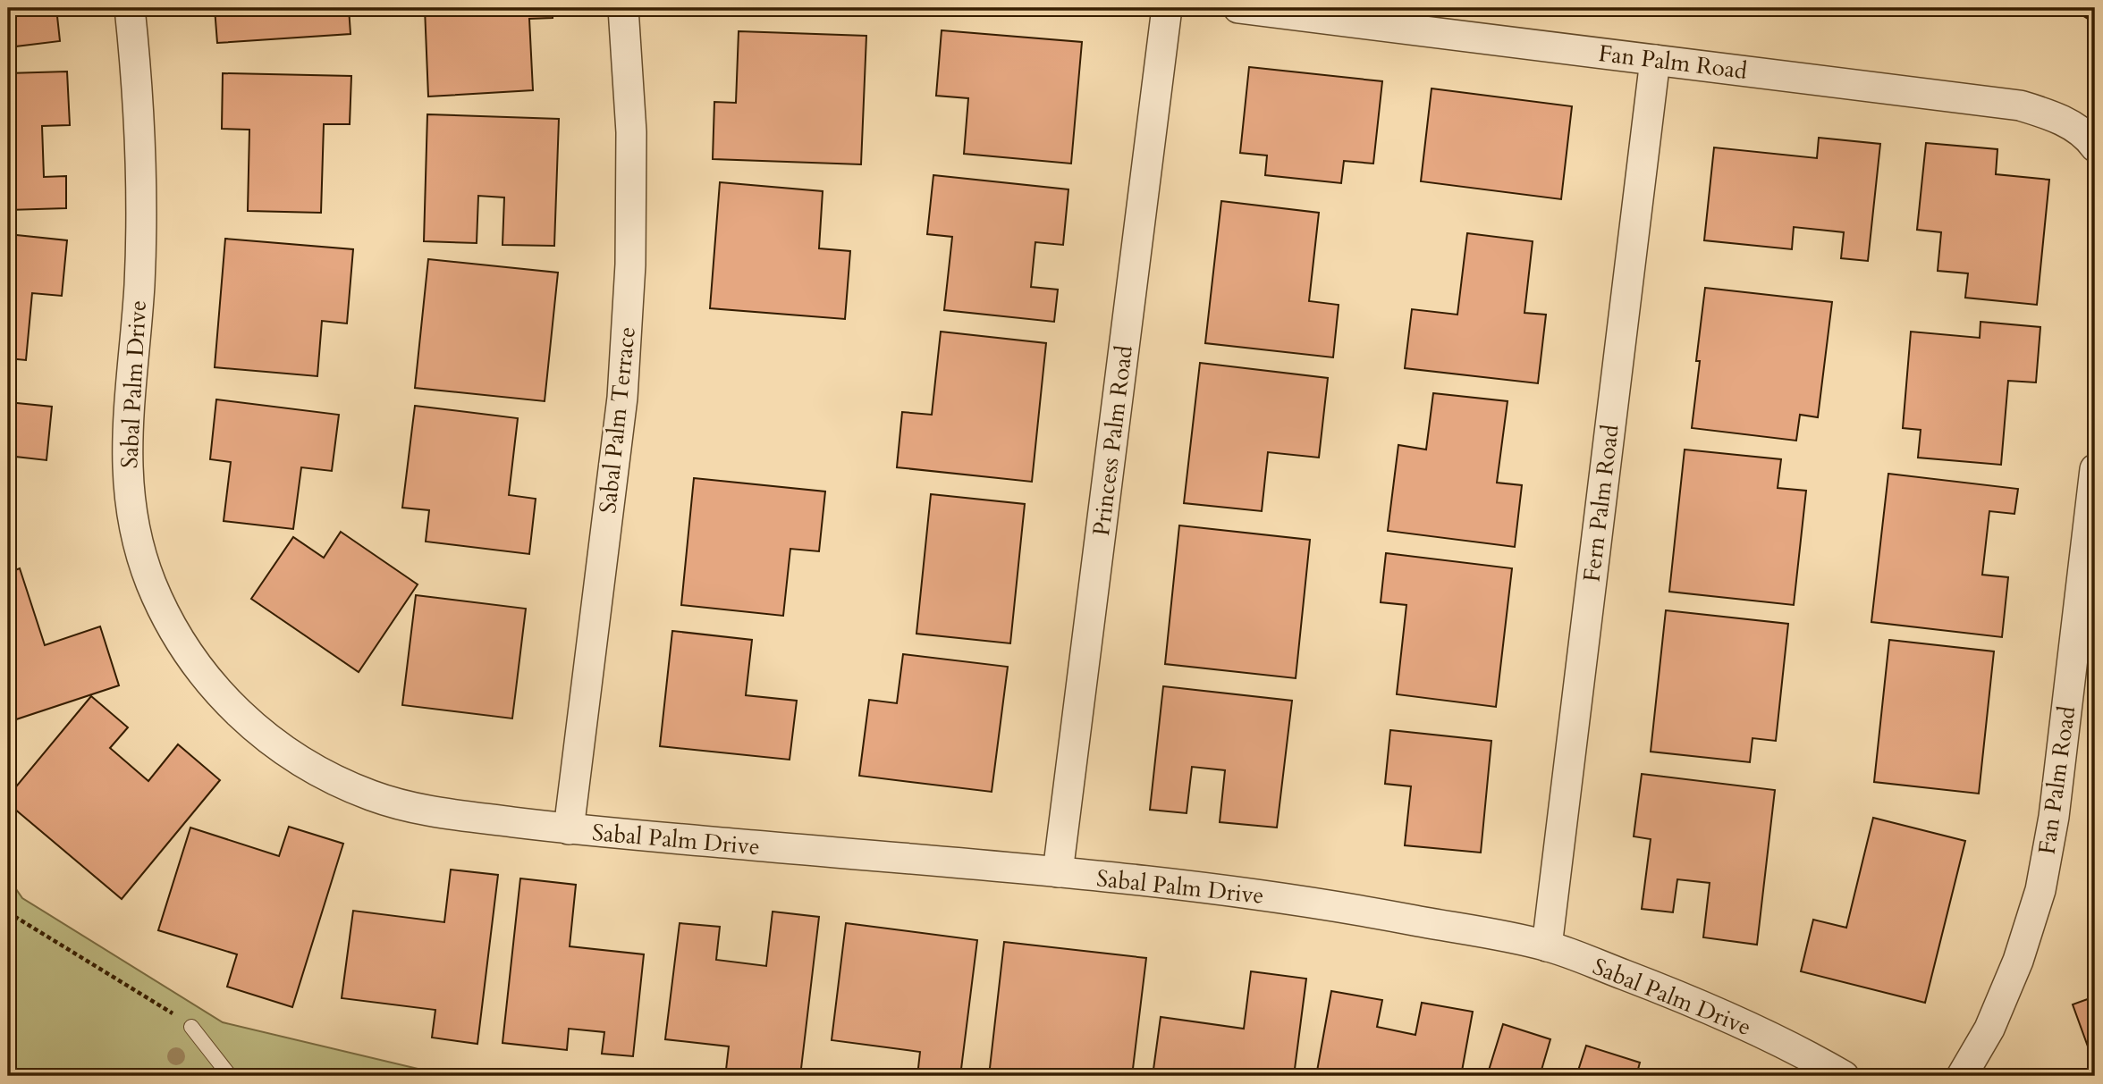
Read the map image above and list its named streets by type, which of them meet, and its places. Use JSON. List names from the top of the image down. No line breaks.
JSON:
{"streets":{"street":["Fan Palm Road","Sabal Palm Drive","Sabal Palm Terrace","Princess Palm Road","Fern Palm Road"]},"crossings":[["Fan Palm Road","Fern Palm Road"],["Sabal Palm Drive","Sabal Palm Terrace"],["Sabal Palm Drive","Princess Palm Road"],["Sabal Palm Drive","Fern Palm Road"]]}
